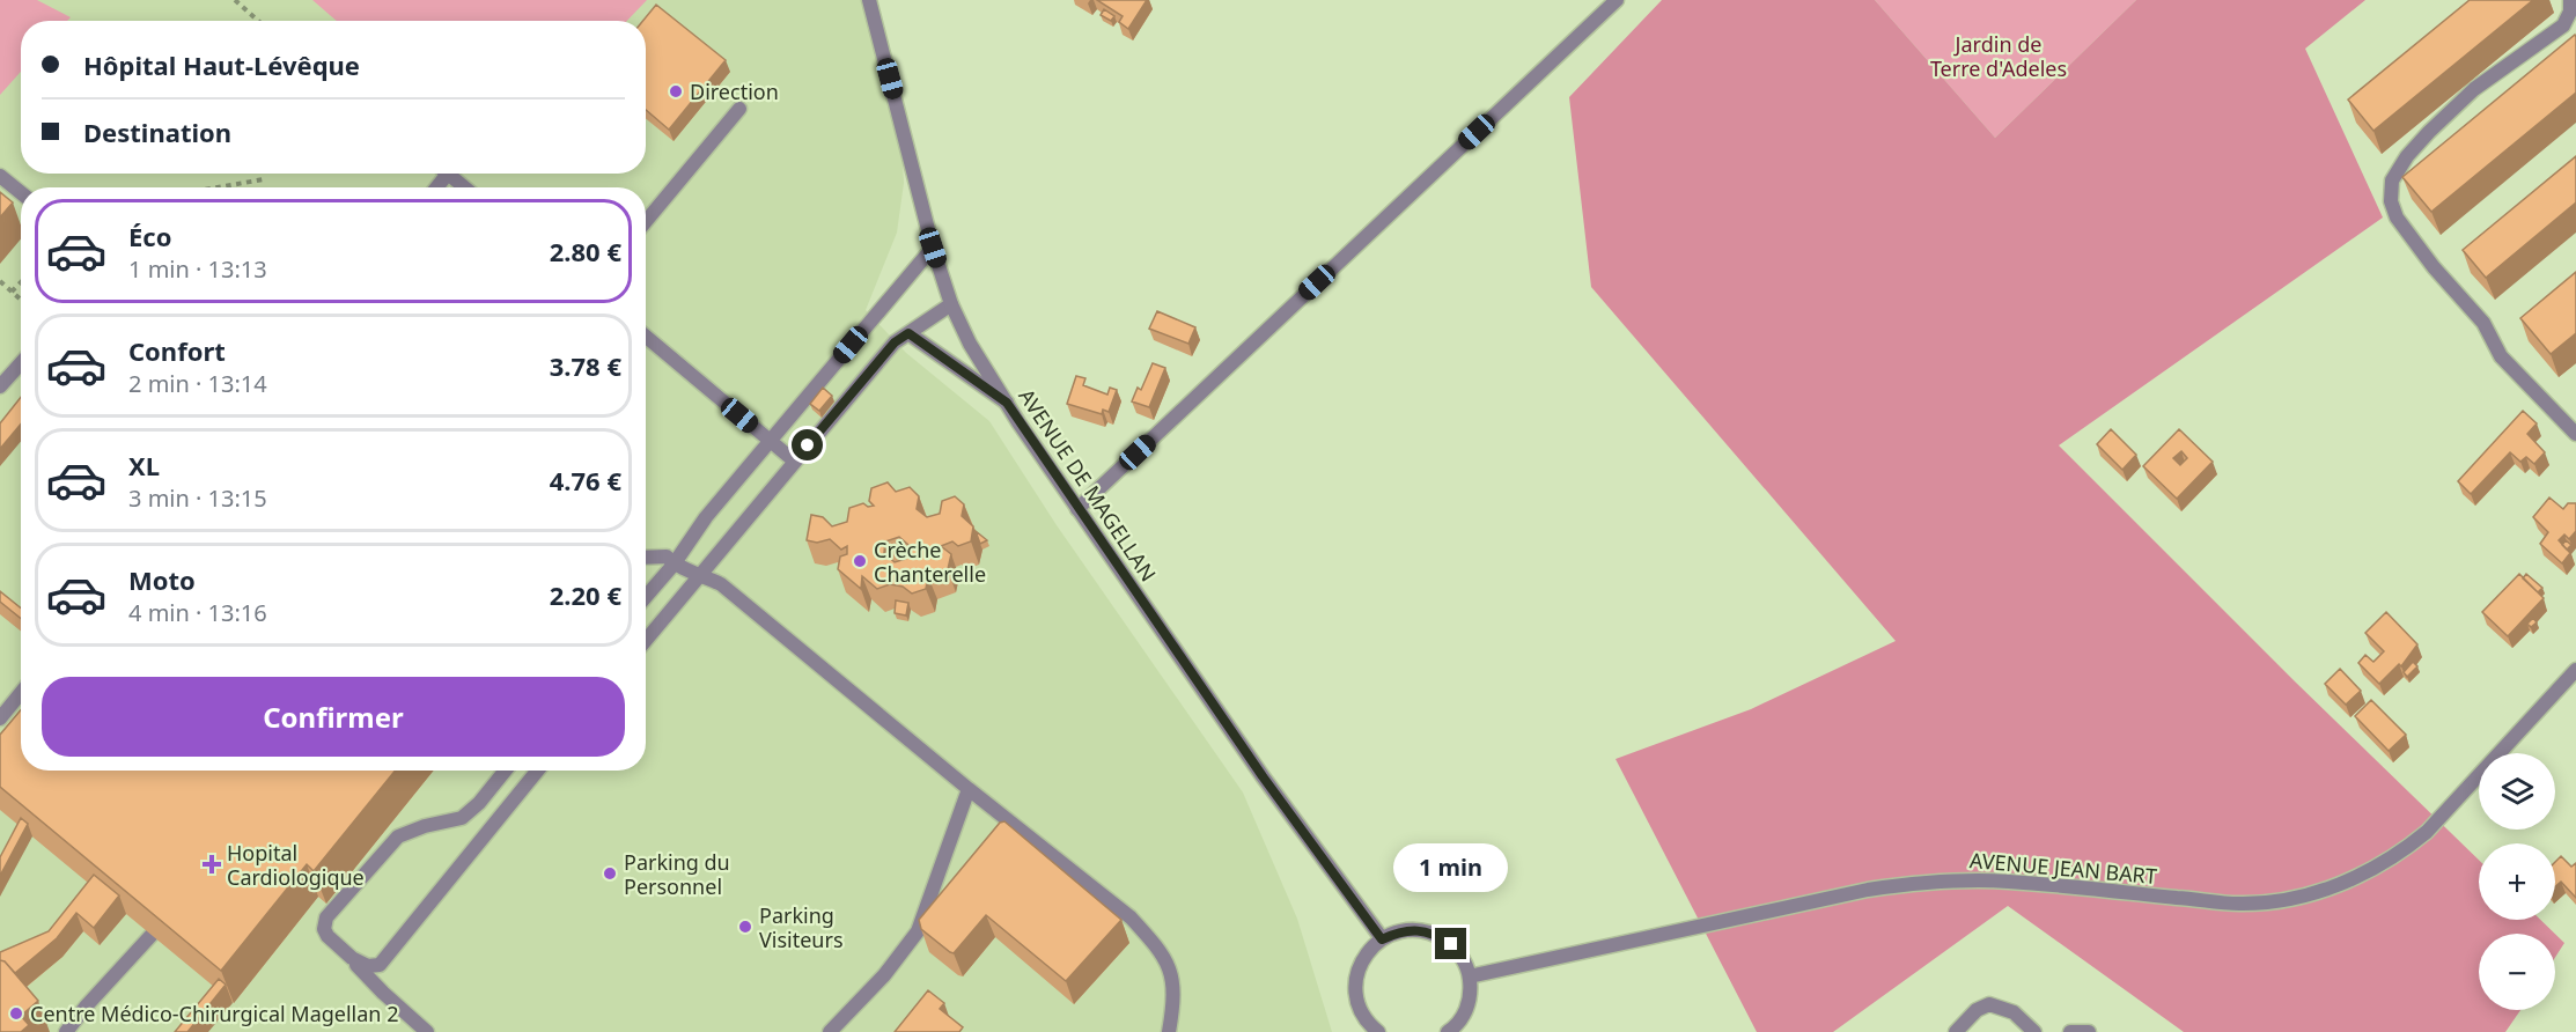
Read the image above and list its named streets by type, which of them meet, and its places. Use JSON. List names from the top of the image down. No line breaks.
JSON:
{"streets":{"street":["AVENUE DE MAGELLAN","AVENUE JEAN BART"]},"parks":["Jardin de Terre d'Adeles"],"places":{"other":["Direction","Crèche Chanterelle","Parking du Personnel","Parking Visiteurs","Centre Médico-Chirurgical Magellan 2"],"health":["Hopital Cardiologique"]},"page":{"banner":["Hôpital Haut-Lévêque","Destination"],"list":[{"name":"Éco","note":"1 min · 13:13","value":"2.80 €"},{"name":"Confort","note":"2 min · 13:14","value":"3.78 €"},{"name":"XL","note":"3 min · 13:15","value":"4.76 €"},{"name":"Moto","note":"4 min · 13:16","value":"2.20 €"}],"buttons":"Confirmer","map_buttons":["+","−"],"bubble":"1 min"}}
